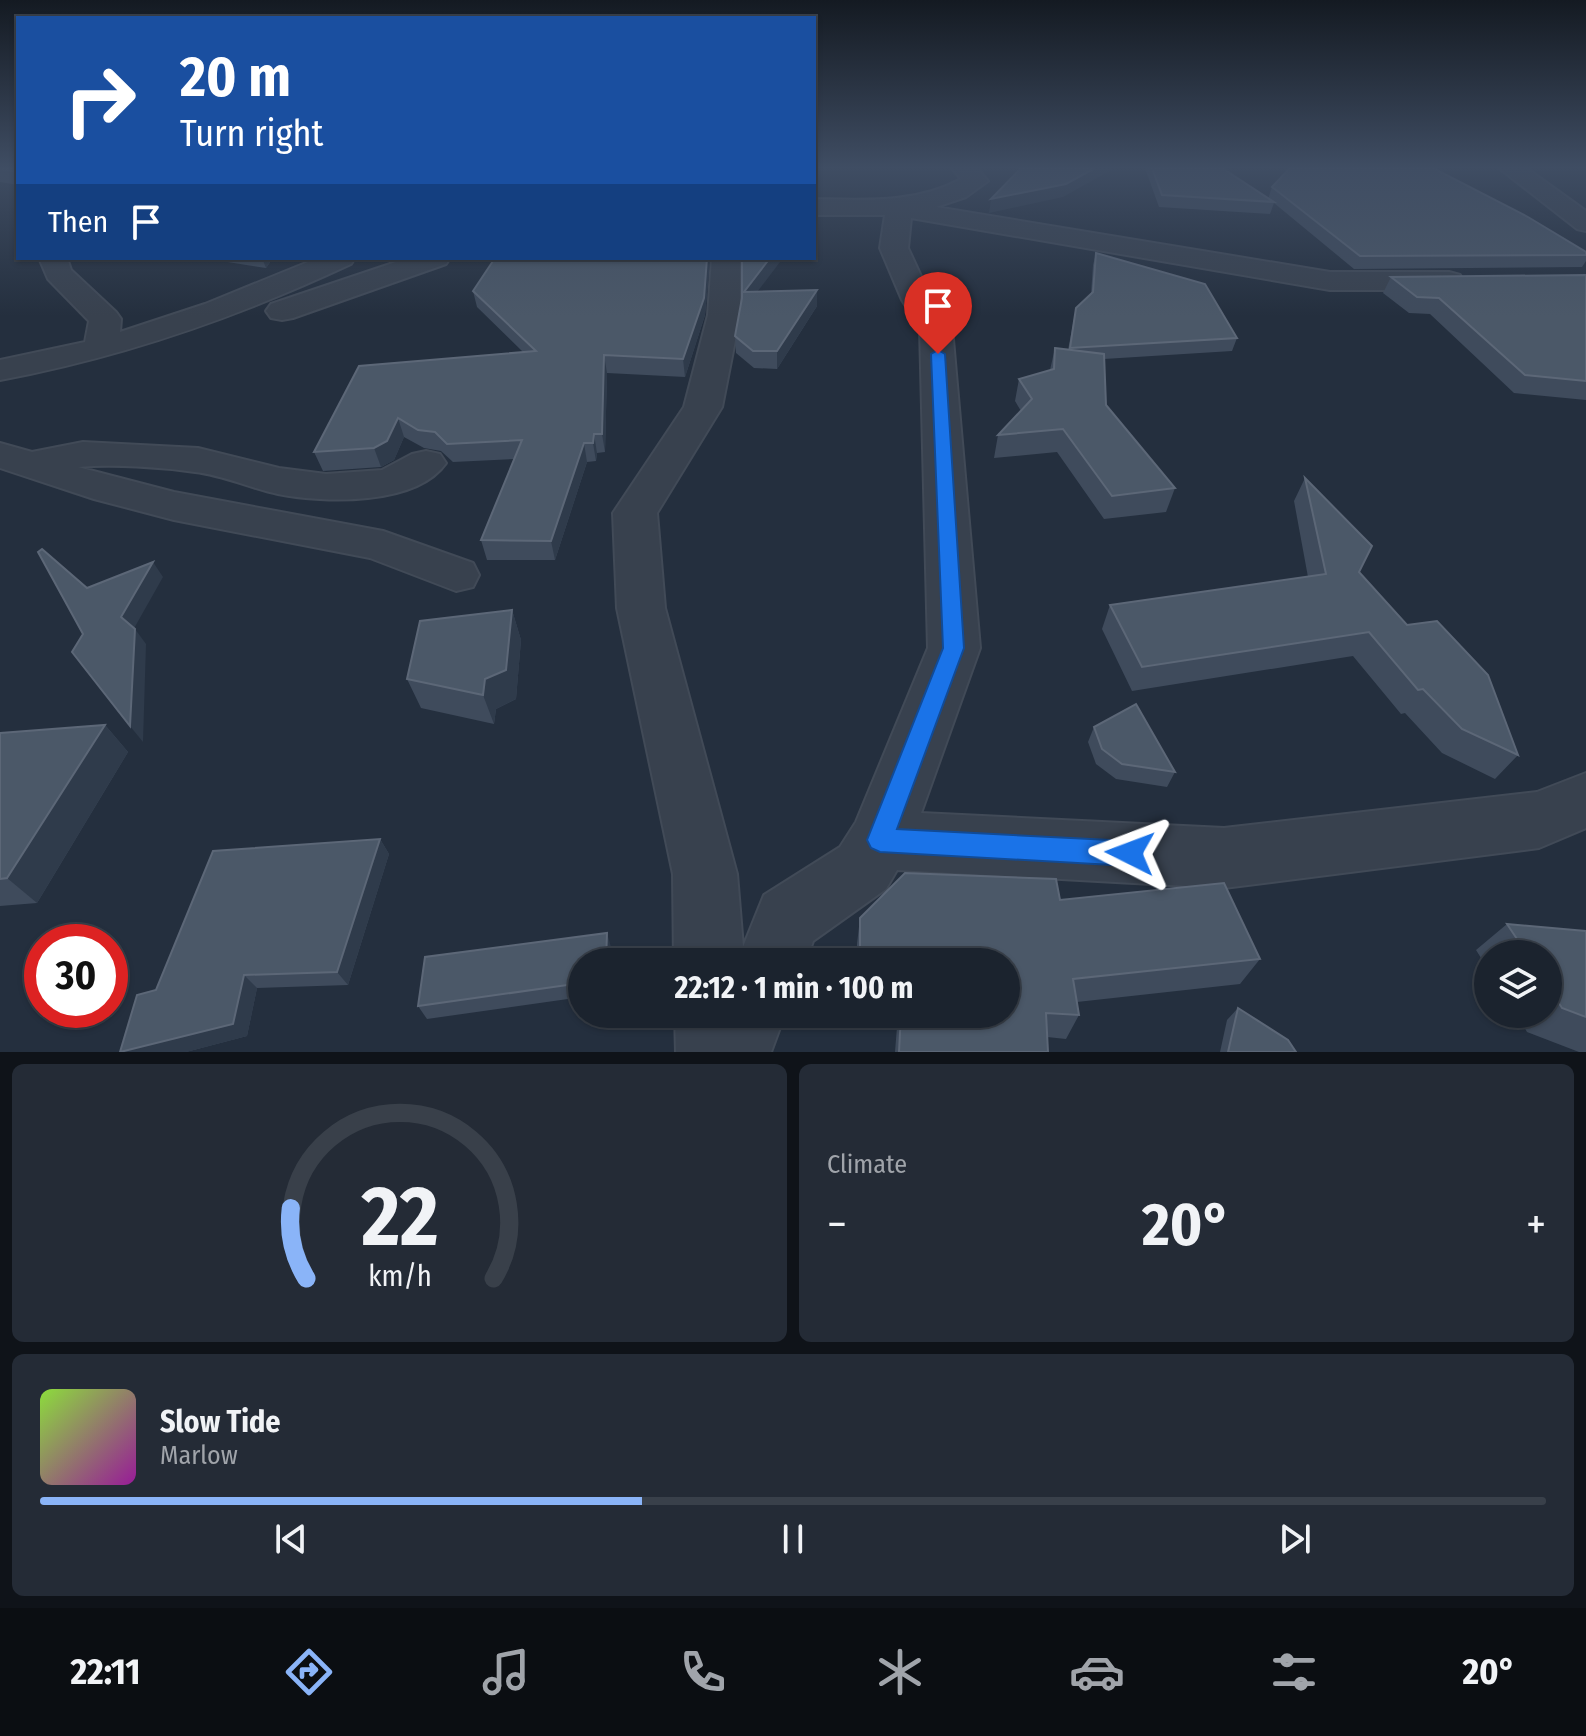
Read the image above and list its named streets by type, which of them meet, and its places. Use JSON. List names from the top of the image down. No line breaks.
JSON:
{"page":{"turn":["20 m","Turn right"],"then":"Then","limit":"30","trip":"22:12 · 1 min · 100 m","tile":"Climate","heat":["−","20°","+"],"song":["Slow Tide","Marlow"],"tabs":["22:11","20°"],"gauge":["22","km/h"]}}
